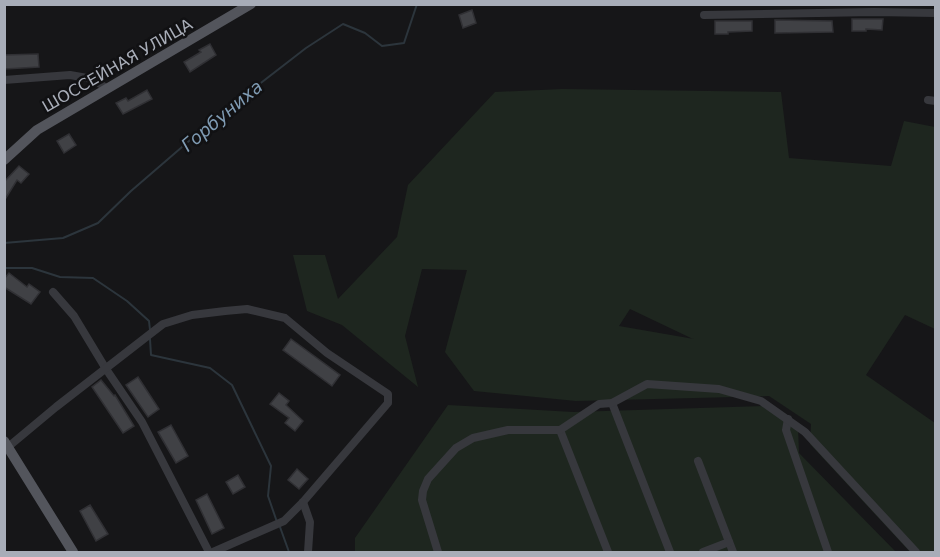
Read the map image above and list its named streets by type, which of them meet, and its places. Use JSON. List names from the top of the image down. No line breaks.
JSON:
{"streets":{"main road":["ШОССЕЙНАЯ УЛИЦА"]},"water":["Горбуниха"]}
